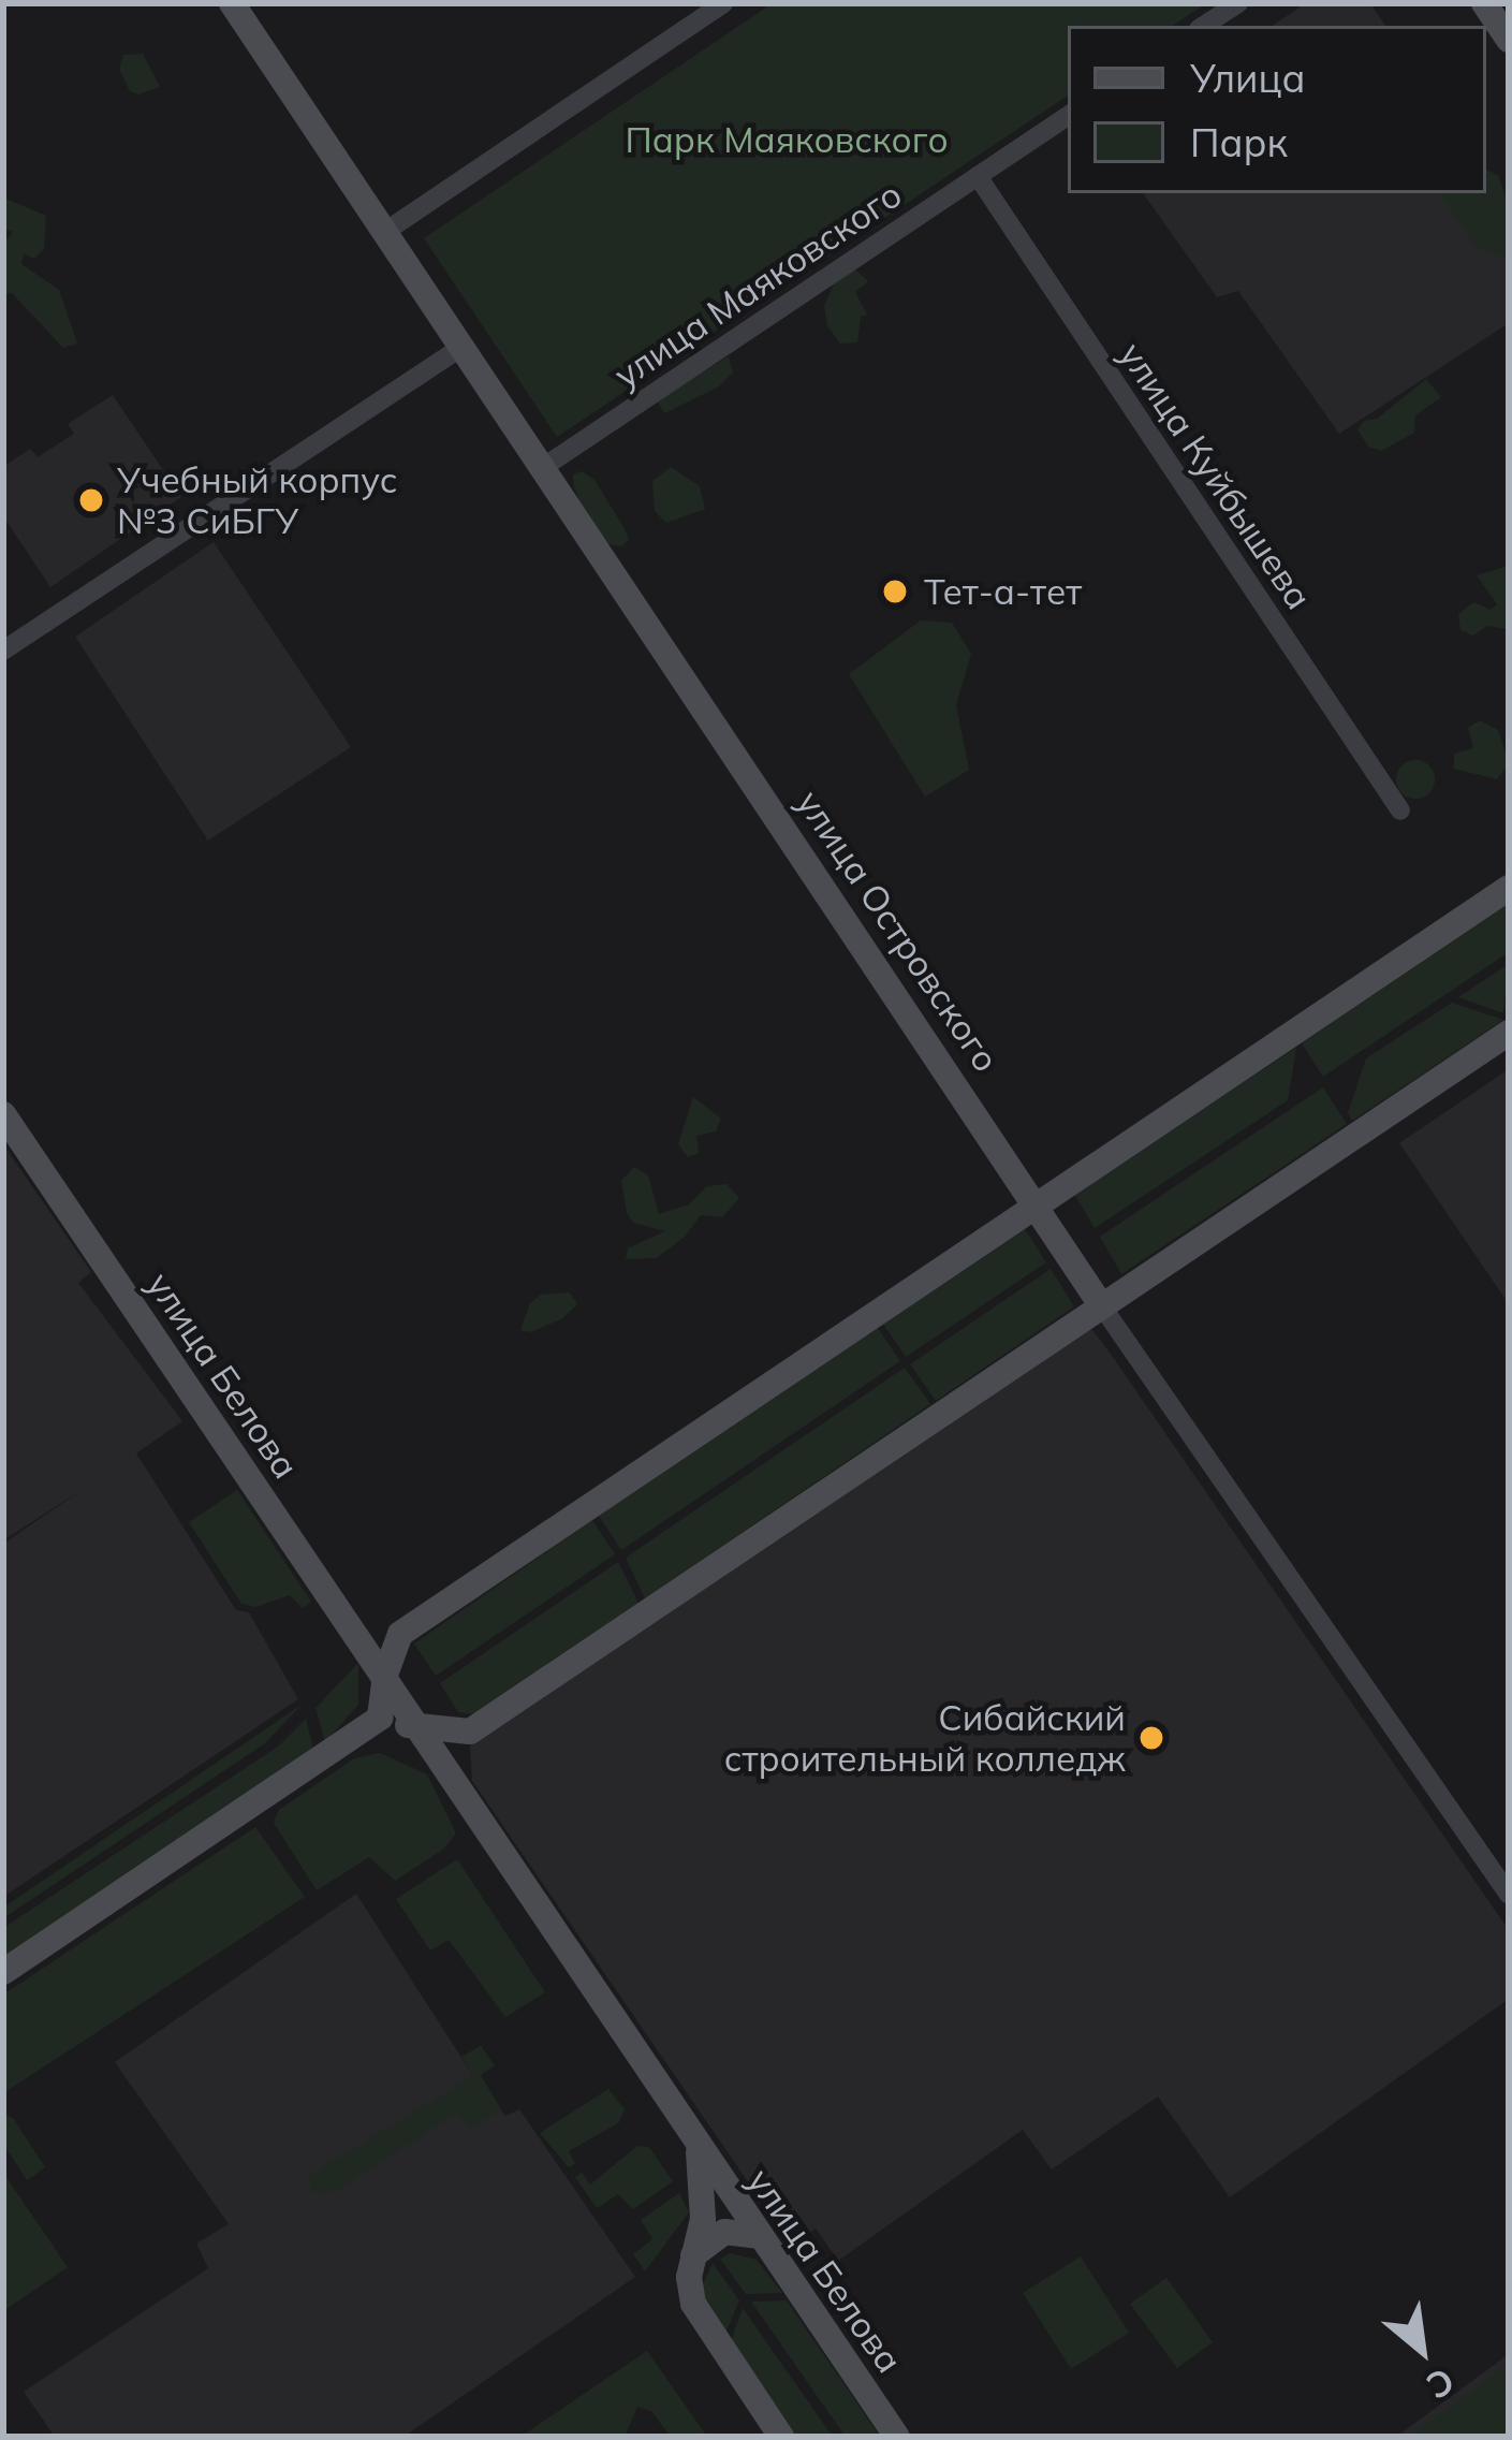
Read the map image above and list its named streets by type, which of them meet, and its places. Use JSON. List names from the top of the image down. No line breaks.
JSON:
{"streets":{"main road":["улица Островского","улица Белова"],"street":["улица Маяковского","улица Куйбышева"]},"crossings":[["улица Маяковского","улица Куйбышева"],["улица Маяковского","улица Островского"]],"parks":["Парк Маяковского"],"places":["Учебный корпус №3 СиБГУ","Тет-а-тет","Сибайский строительный колледж"],"legend":["Улица","Парк"],"north":"bottom right"}
